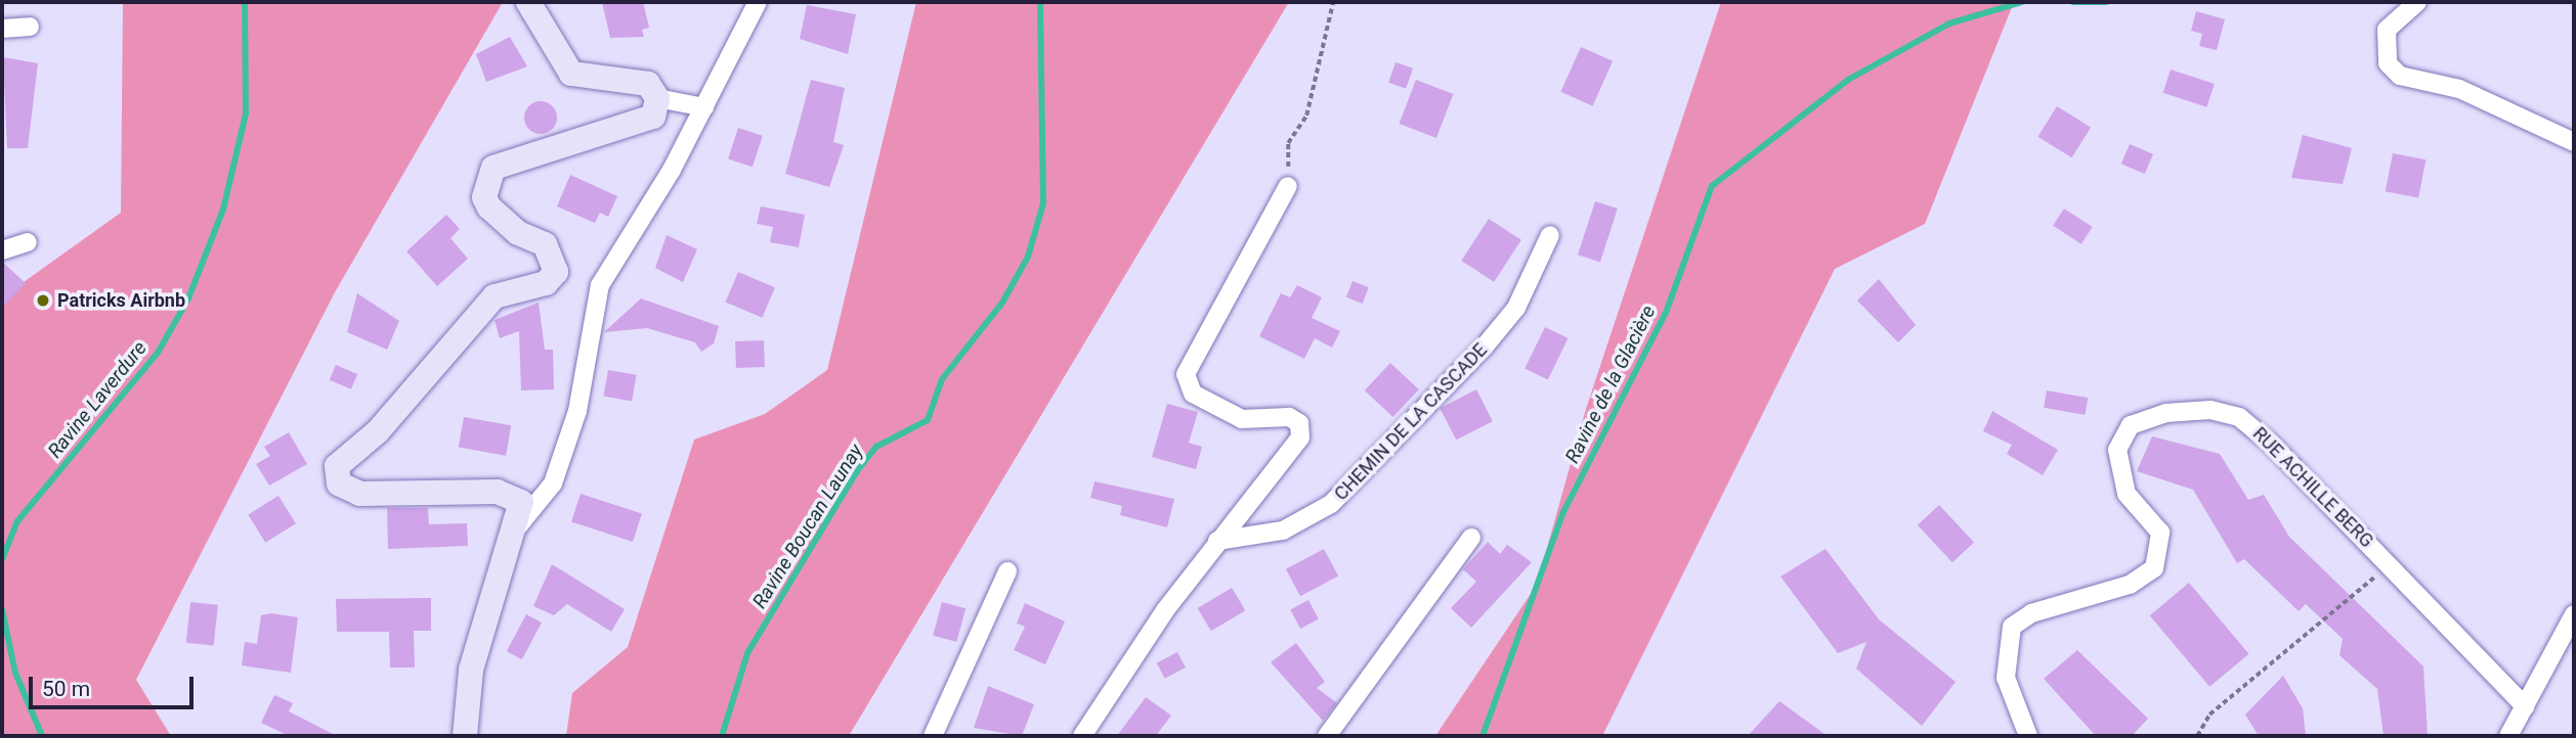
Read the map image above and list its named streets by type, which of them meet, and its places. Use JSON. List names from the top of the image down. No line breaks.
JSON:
{"streets":{"street":["CHEMIN DE LA CASCADE","RUE ACHILLE BERG"]},"water":["Ravine de la Glacière","Ravine Laverdure","Ravine Boucan Launay"],"places":["Patricks Airbnb"],"scale_bar":"50 m"}
